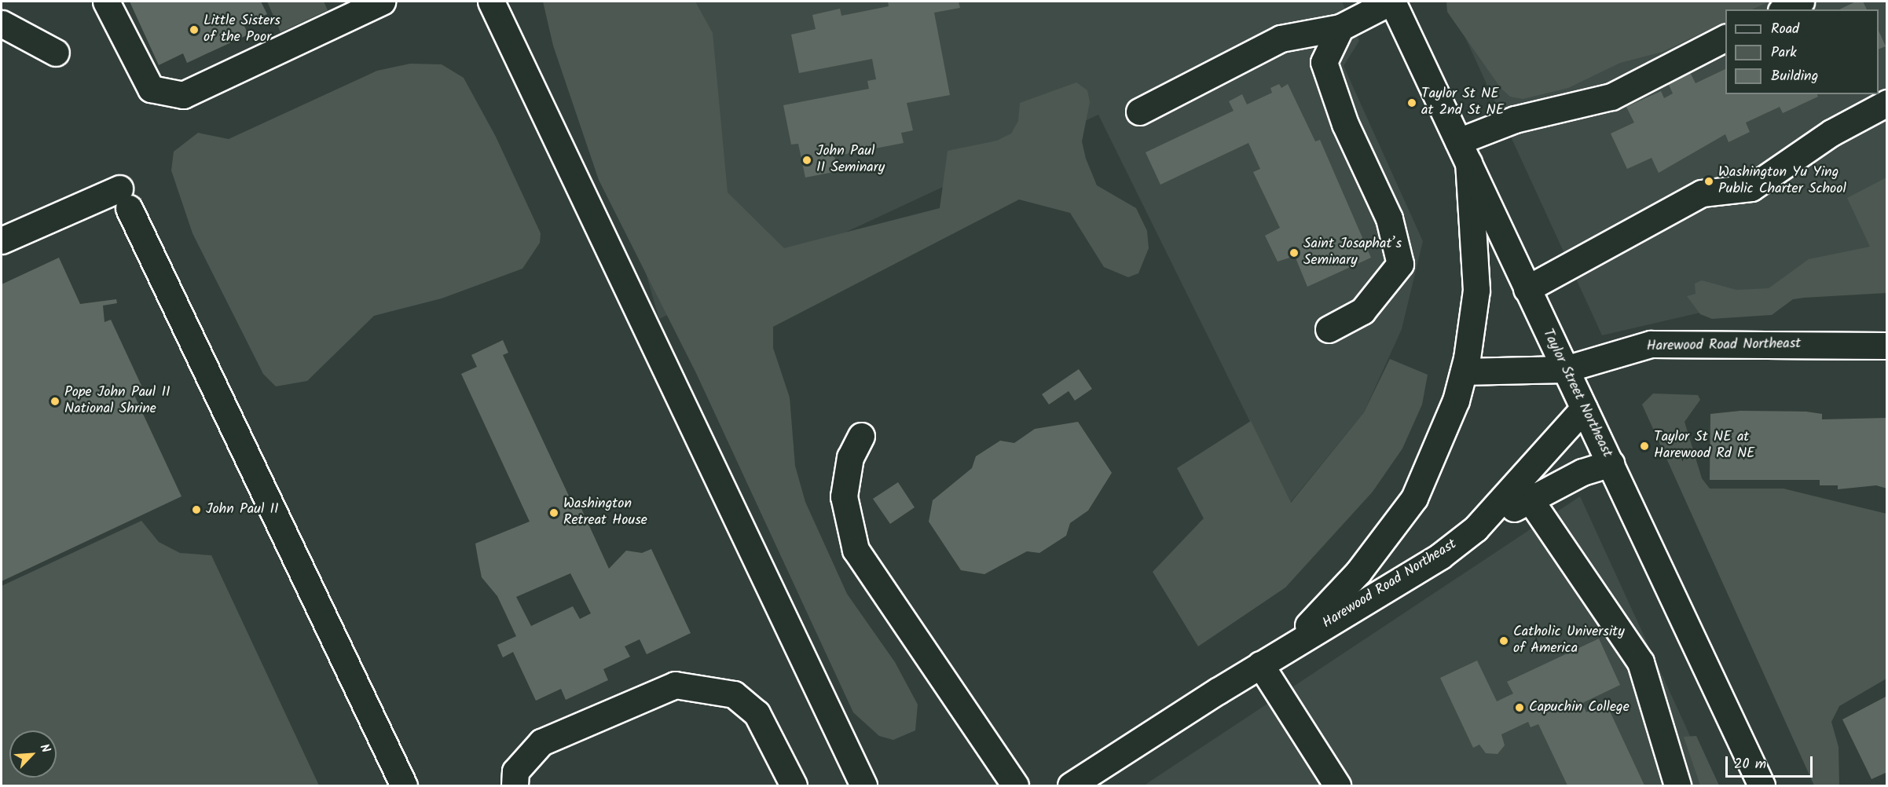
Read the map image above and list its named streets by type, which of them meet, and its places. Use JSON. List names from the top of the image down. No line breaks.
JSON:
{"streets":{"street":["Harewood Road Northeast","Taylor Street Northeast"]},"crossings":[["Harewood Road Northeast","Taylor Street Northeast"]],"places":["Little Sisters of the Poor","Taylor St NE at 2nd St NE","John Paul II Seminary","Washington Yu Ying Public Charter School","Saint Josaphat’s Seminary","Pope John Paul II National Shrine","Taylor St NE at Harewood Rd NE","John Paul II","Washington Retreat House","Catholic University of America","Capuchin College"],"legend":["Road","Park","Building"],"scale_bar":"20 m","north":"top right"}
